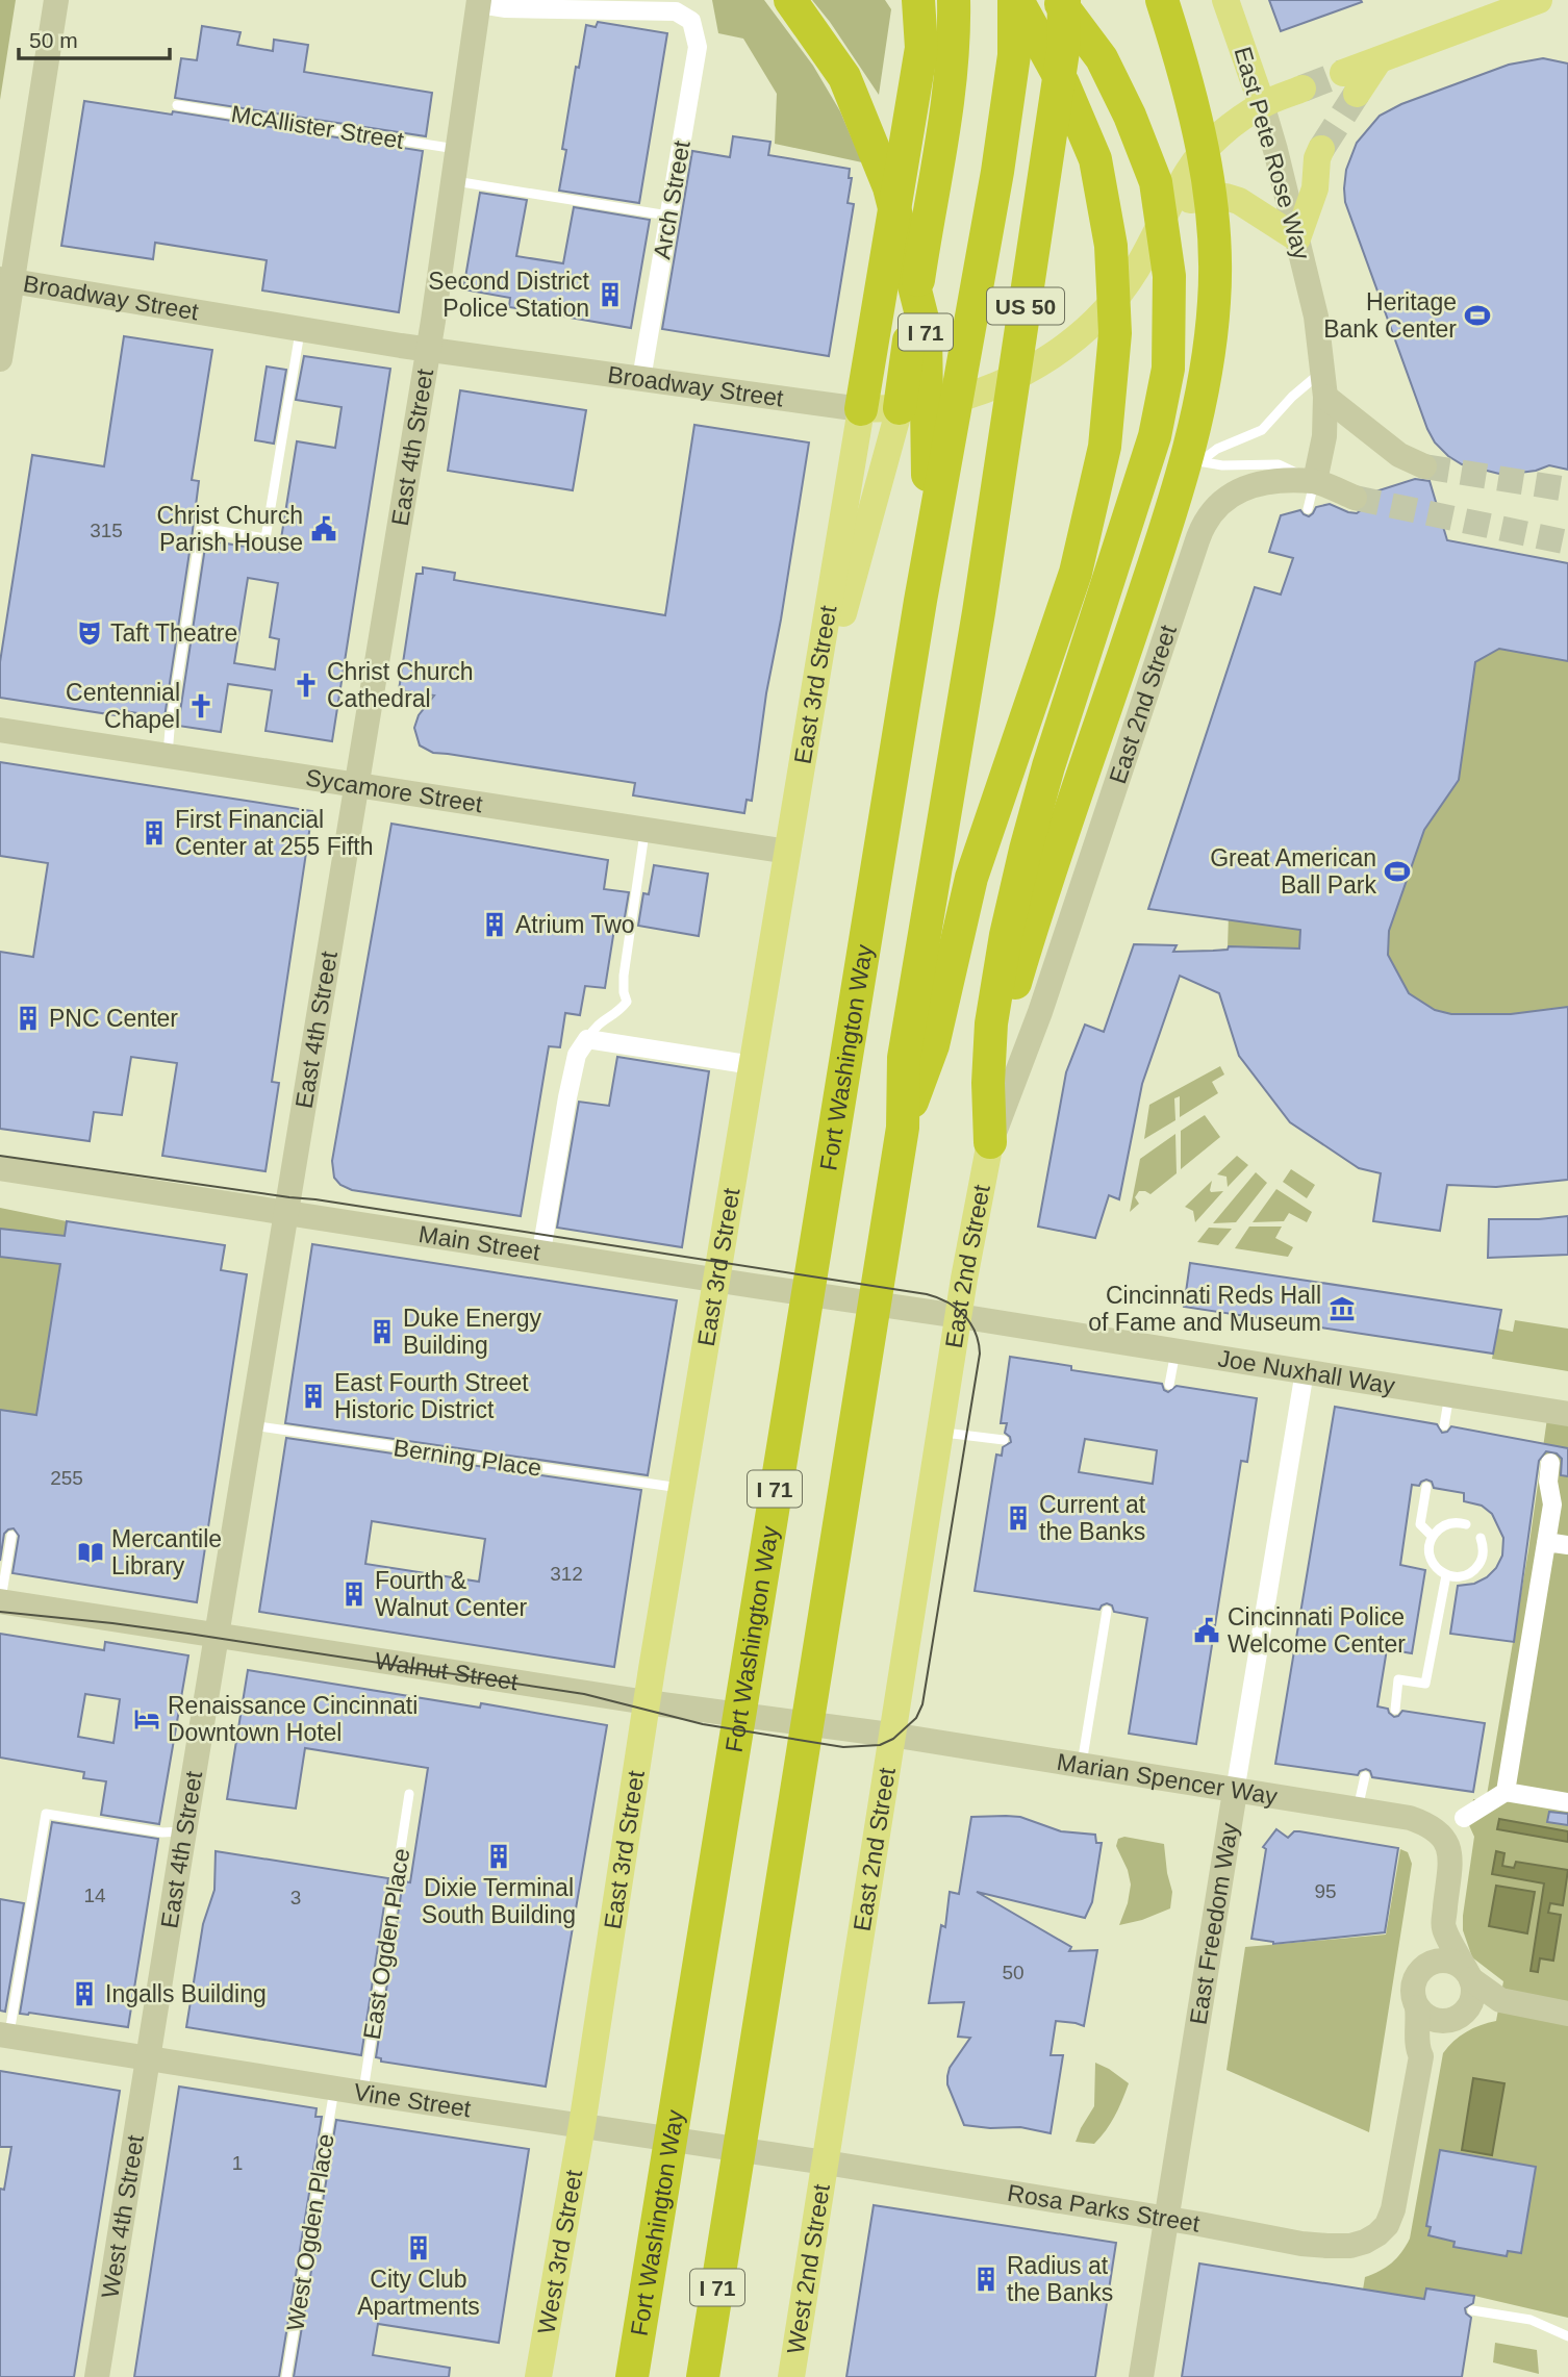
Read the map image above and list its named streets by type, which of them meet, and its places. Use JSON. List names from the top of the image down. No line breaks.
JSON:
{"streets":{"highway":["US 50","I 71","Fort Washington Way"],"main road":["East Pete Rose Way","Broadway Street","East 4th Street","East 3rd Street","East 2nd Street","Sycamore Street","Main Street","Joe Nuxhall Way","Walnut Street","Marian Spencer Way","East Freedom Way","Vine Street","Rosa Parks Street","West 4th Street","West 3rd Street","West 2nd Street"],"street":["Arch Street"],"lane":["McAllister Street","Berning Place","East Ogden Place","West Ogden Place"]},"crossings":[["McAllister Street","East 4th Street"],["East Pete Rose Way","Broadway Street"],["East Pete Rose Way","East 2nd Street"],["Arch Street","Broadway Street"],["Arch Street","East 4th Street"],["Broadway Street","East 4th Street"],["Broadway Street","East 3rd Street"],["US 50","I 71"],["US 50","Fort Washington Way"],["I 71","Fort Washington Way"],["East 4th Street","Sycamore Street"],["East 4th Street","Main Street"],["East 4th Street","Berning Place"],["East 4th Street","Walnut Street"],["East 4th Street","Vine Street"],["East 4th Street","West 4th Street"],["East 3rd Street","Sycamore Street"],["East 3rd Street","Main Street"],["East 3rd Street","Berning Place"],["East 3rd Street","Walnut Street"],["East 3rd Street","Vine Street"],["East 3rd Street","West 3rd Street"],["East 2nd Street","Main Street"],["East 2nd Street","Joe Nuxhall Way"],["East 2nd Street","Walnut Street"],["East 2nd Street","Marian Spencer Way"],["East 2nd Street","Vine Street"],["East 2nd Street","Rosa Parks Street"],["East 2nd Street","West 2nd Street"],["Main Street","Joe Nuxhall Way"],["Joe Nuxhall Way","East Freedom Way"],["Walnut Street","Marian Spencer Way"],["Marian Spencer Way","East Freedom Way"],["East Freedom Way","Rosa Parks Street"],["East Ogden Place","Vine Street"],["Vine Street","Rosa Parks Street"],["Vine Street","West 4th Street"],["Vine Street","West Ogden Place"],["Vine Street","West 3rd Street"],["Vine Street","West 2nd Street"],["Rosa Parks Street","West 2nd Street"]],"places":{"building":["Second District Police Station","First Financial Center at 255 Fifth","Atrium Two","PNC Center","Duke Energy Building","East Fourth Street Historic District","Current at the Banks","Fourth & Walnut Center","Dixie Terminal South Building","Ingalls Building","City Club Apartments","Radius at the Banks"],"sports":["Heritage Bank Center","Great American Ball Park"],"public building":["Christ Church Parish House","Cincinnati Police Welcome Center"],"theatre":["Taft Theatre"],"church":["Christ Church Cathedral","Centennial Chapel"],"museum":["Cincinnati Reds Hall of Fame and Museum"],"library":["Mercantile Library"],"hotel":["Renaissance Cincinnati Downtown Hotel"]},"house_numbers":["315","255","312","95","14","3","50","1"],"scale_bar":"50 m"}
